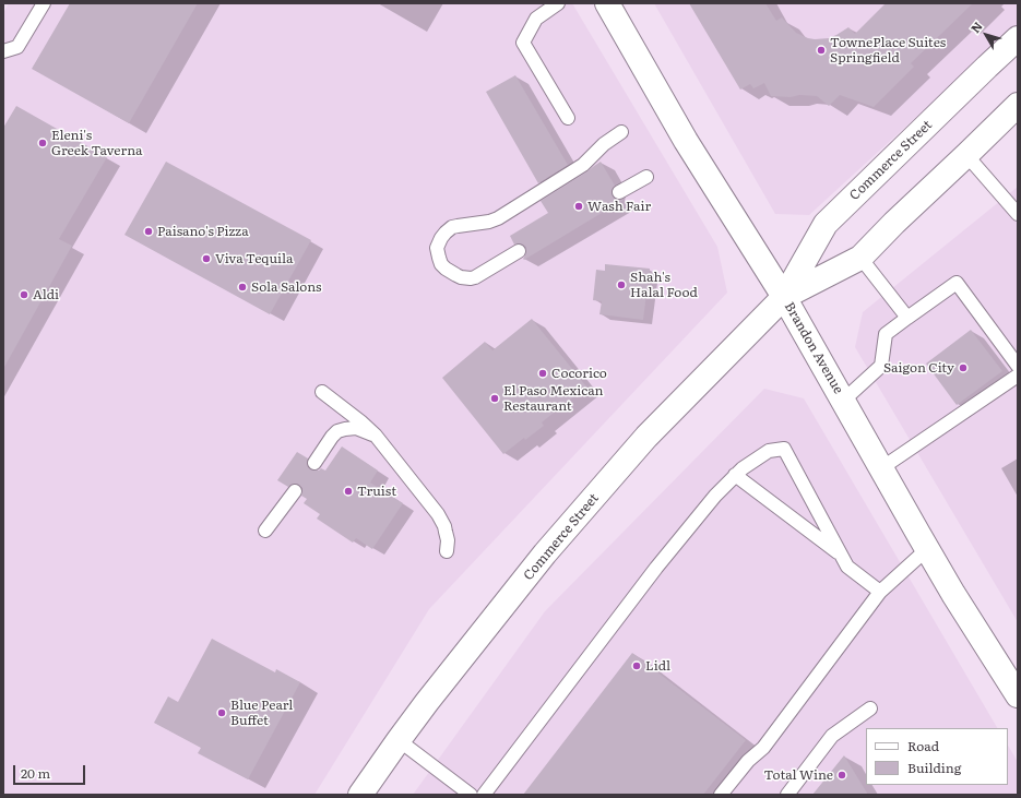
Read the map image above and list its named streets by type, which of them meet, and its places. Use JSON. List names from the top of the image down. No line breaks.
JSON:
{"streets":{"main road":["Commerce Street","Brandon Avenue"]},"crossings":[["Commerce Street","Brandon Avenue"]],"places":["TownePlace Suites Springfield","Eleni's Greek Taverna","Wash Fair","Paisano's Pizza","Viva Tequila","Shah's Halal Food","Sola Salons","Aldi","Saigon City","Cocorico","El Paso Mexican Restaurant","Truist","Lidl","Blue Pearl Buffet","Total Wine"],"legend":["Road","Building"],"scale_bar":"20 m","north":"top left"}
